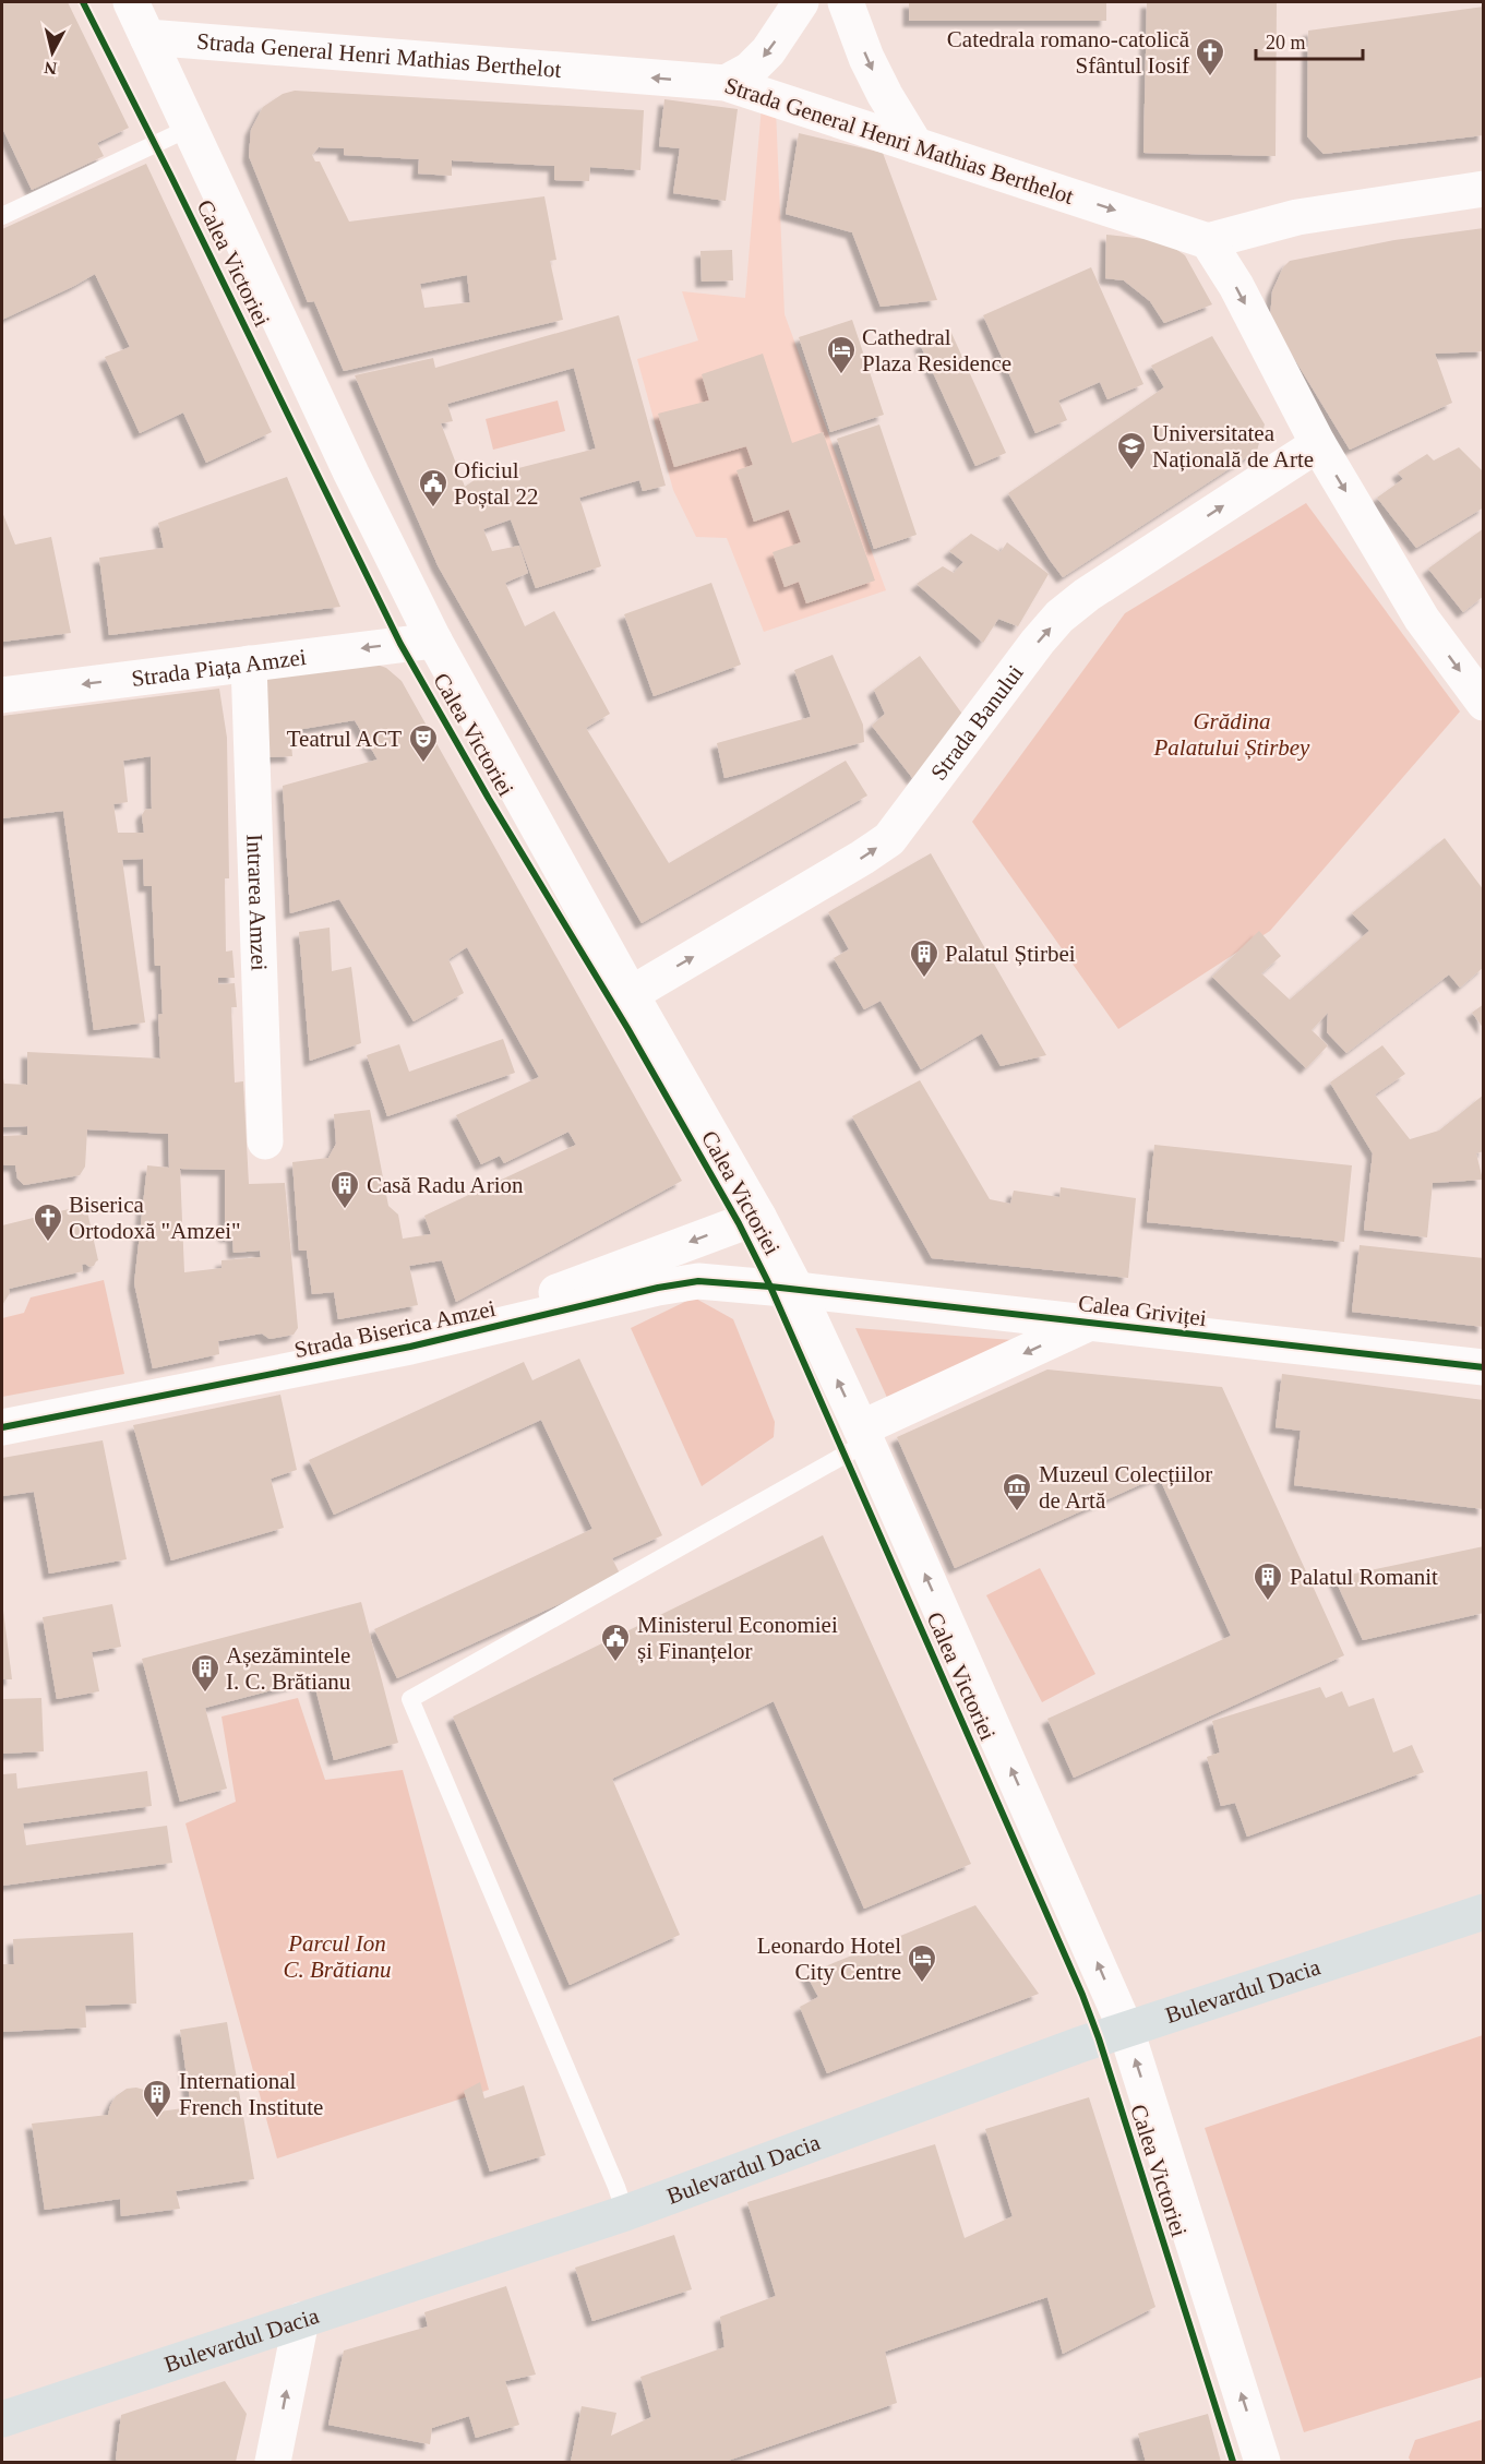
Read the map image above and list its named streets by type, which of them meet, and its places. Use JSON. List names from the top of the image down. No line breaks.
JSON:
{"streets":{"main road":["Bulevardul Dacia"],"street":["Strada General Henri Mathias Berthelot","Calea Victoriei","Strada Piața Amzei","Strada Banului","Intrarea Amzei","Calea Griviței","Strada Biserica Amzei"]},"crossings":[["Strada General Henri Mathias Berthelot","Calea Victoriei"],["Calea Victoriei","Strada Piața Amzei"],["Calea Victoriei","Strada Banului"],["Calea Victoriei","Calea Griviței"],["Calea Victoriei","Strada Biserica Amzei"],["Calea Victoriei","Bulevardul Dacia"],["Strada Piața Amzei","Intrarea Amzei"],["Calea Griviței","Strada Biserica Amzei"]],"one_way":["Calea Victoriei","Strada Piața Amzei","Strada Banului"],"parks":["Grădina Palatului Știrbey","Parcul Ion C. Brătianu"],"places":{"church":["Catedrala romano-catolică Sfântul Iosif","Biserica Ortodoxă \"Amzei\""],"hotel":["Cathedral Plaza Residence","Leonardo Hotel City Centre"],"school or university":["Universitatea Națională de Arte"],"public building":["Oficiul Poștal 22","Ministerul Economiei și Finanțelor"],"theatre":["Teatrul ACT"],"building":["Palatul Știrbei","Casă Radu Arion","Palatul Romanit","Așezămintele I. C. Brătianu","International French Institute"],"museum":["Muzeul Colecțiilor de Artă"]},"scale_bar":"20 m","north":"bottom"}
